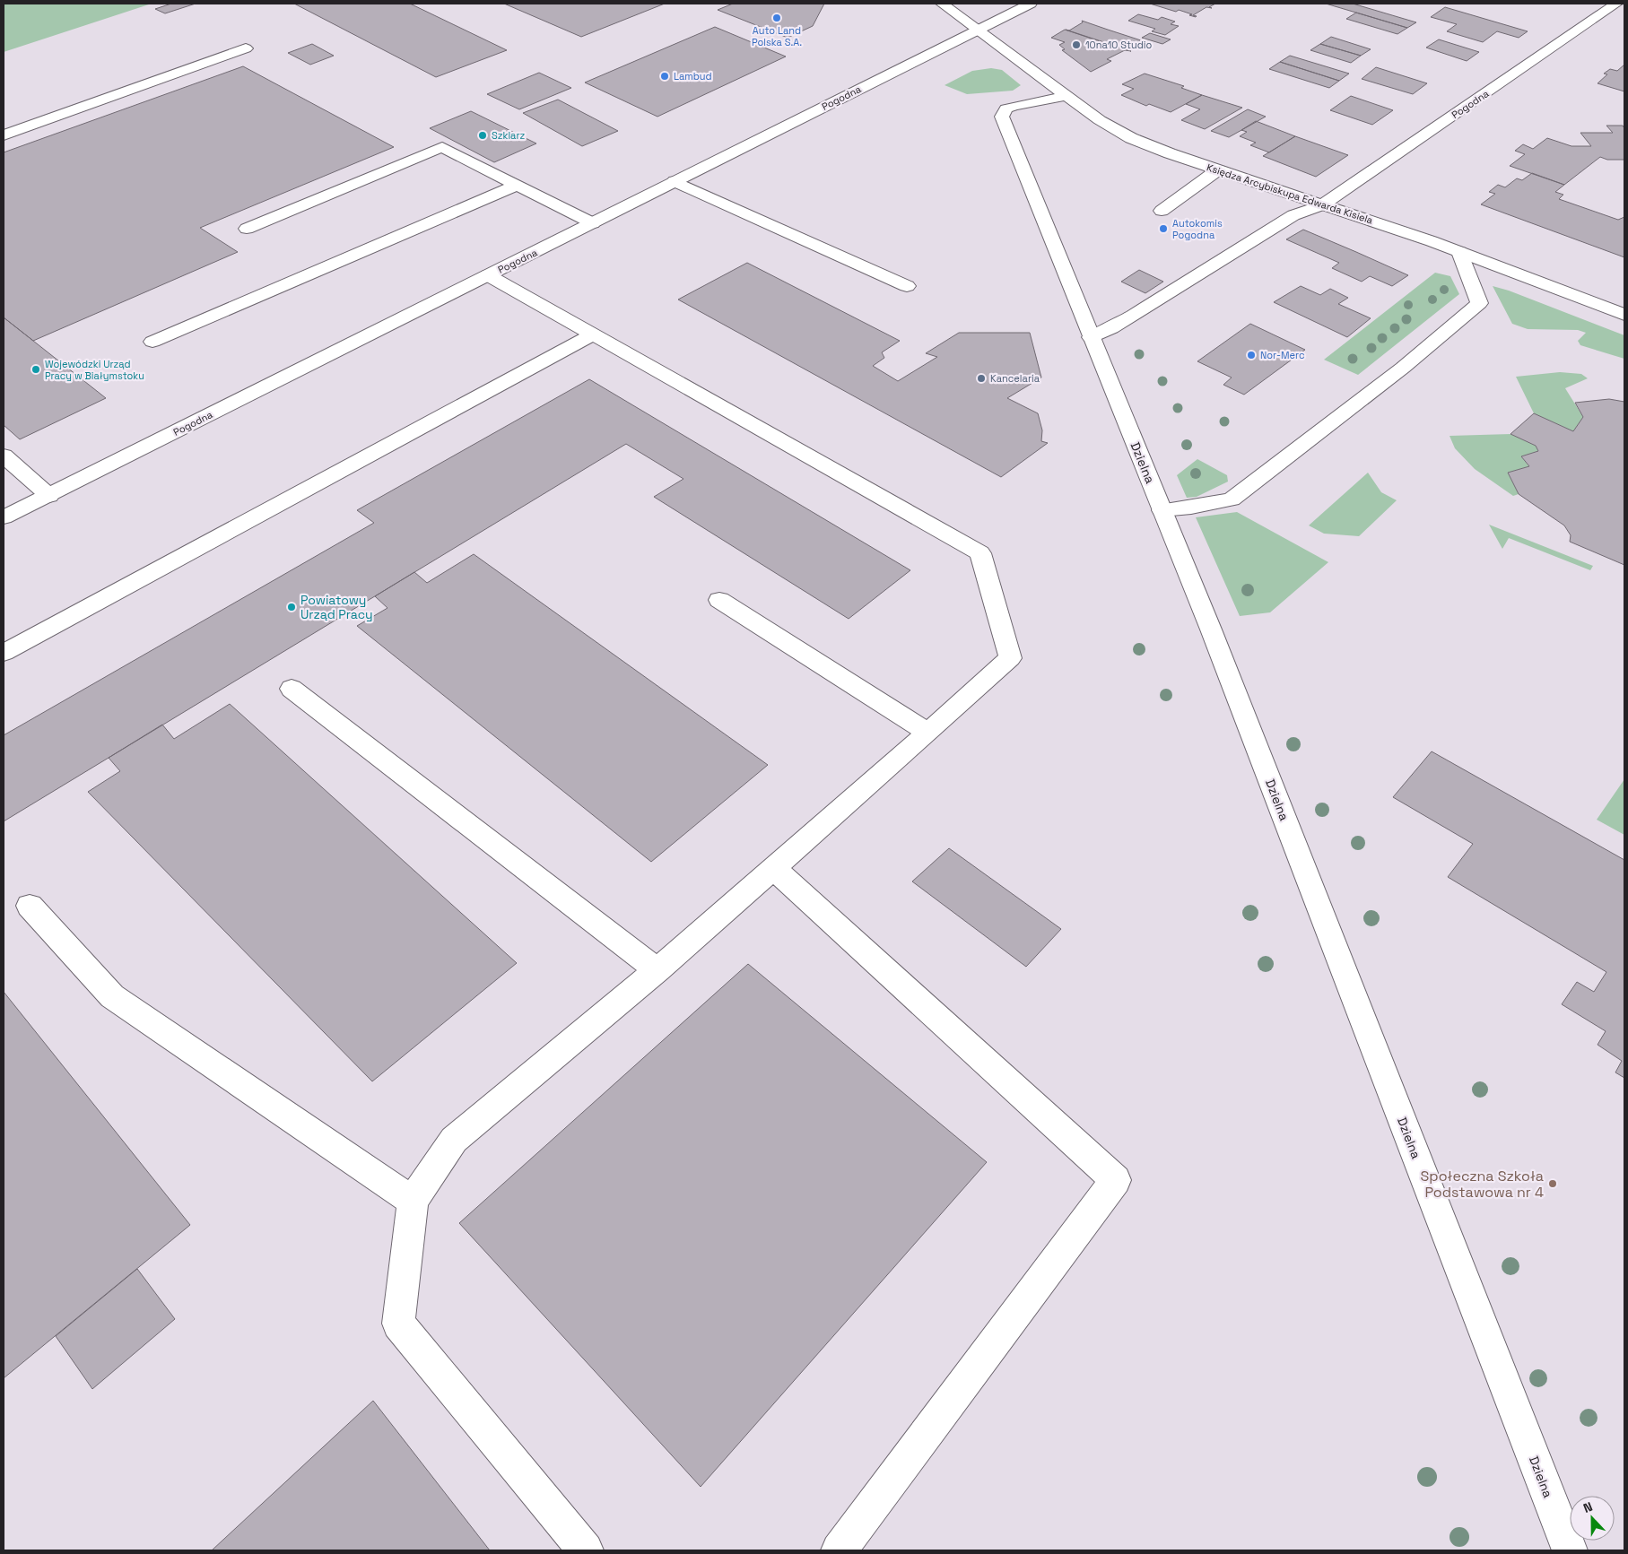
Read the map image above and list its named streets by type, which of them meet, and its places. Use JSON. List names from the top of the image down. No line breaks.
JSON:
{"streets":{"street":["Pogodna","Księdza Arcybiskupa Edwarda Kisiela","Dzielna"]},"crossings":[["Pogodna","Księdza Arcybiskupa Edwarda Kisiela"],["Pogodna","Dzielna"],["Księdza Arcybiskupa Edwarda Kisiela","Dzielna"]],"places":["Auto Land Polska S.A.","10na10 Studio","Lambud","Szklarz","Autokomis Pogodna","Nor-Merc","Wojewódzki Urząd Pracy w Białymstoku","Kancelaria","Powiatowy Urząd Pracy","Społeczna Szkoła Podstawowa nr 4"],"north":"top"}
